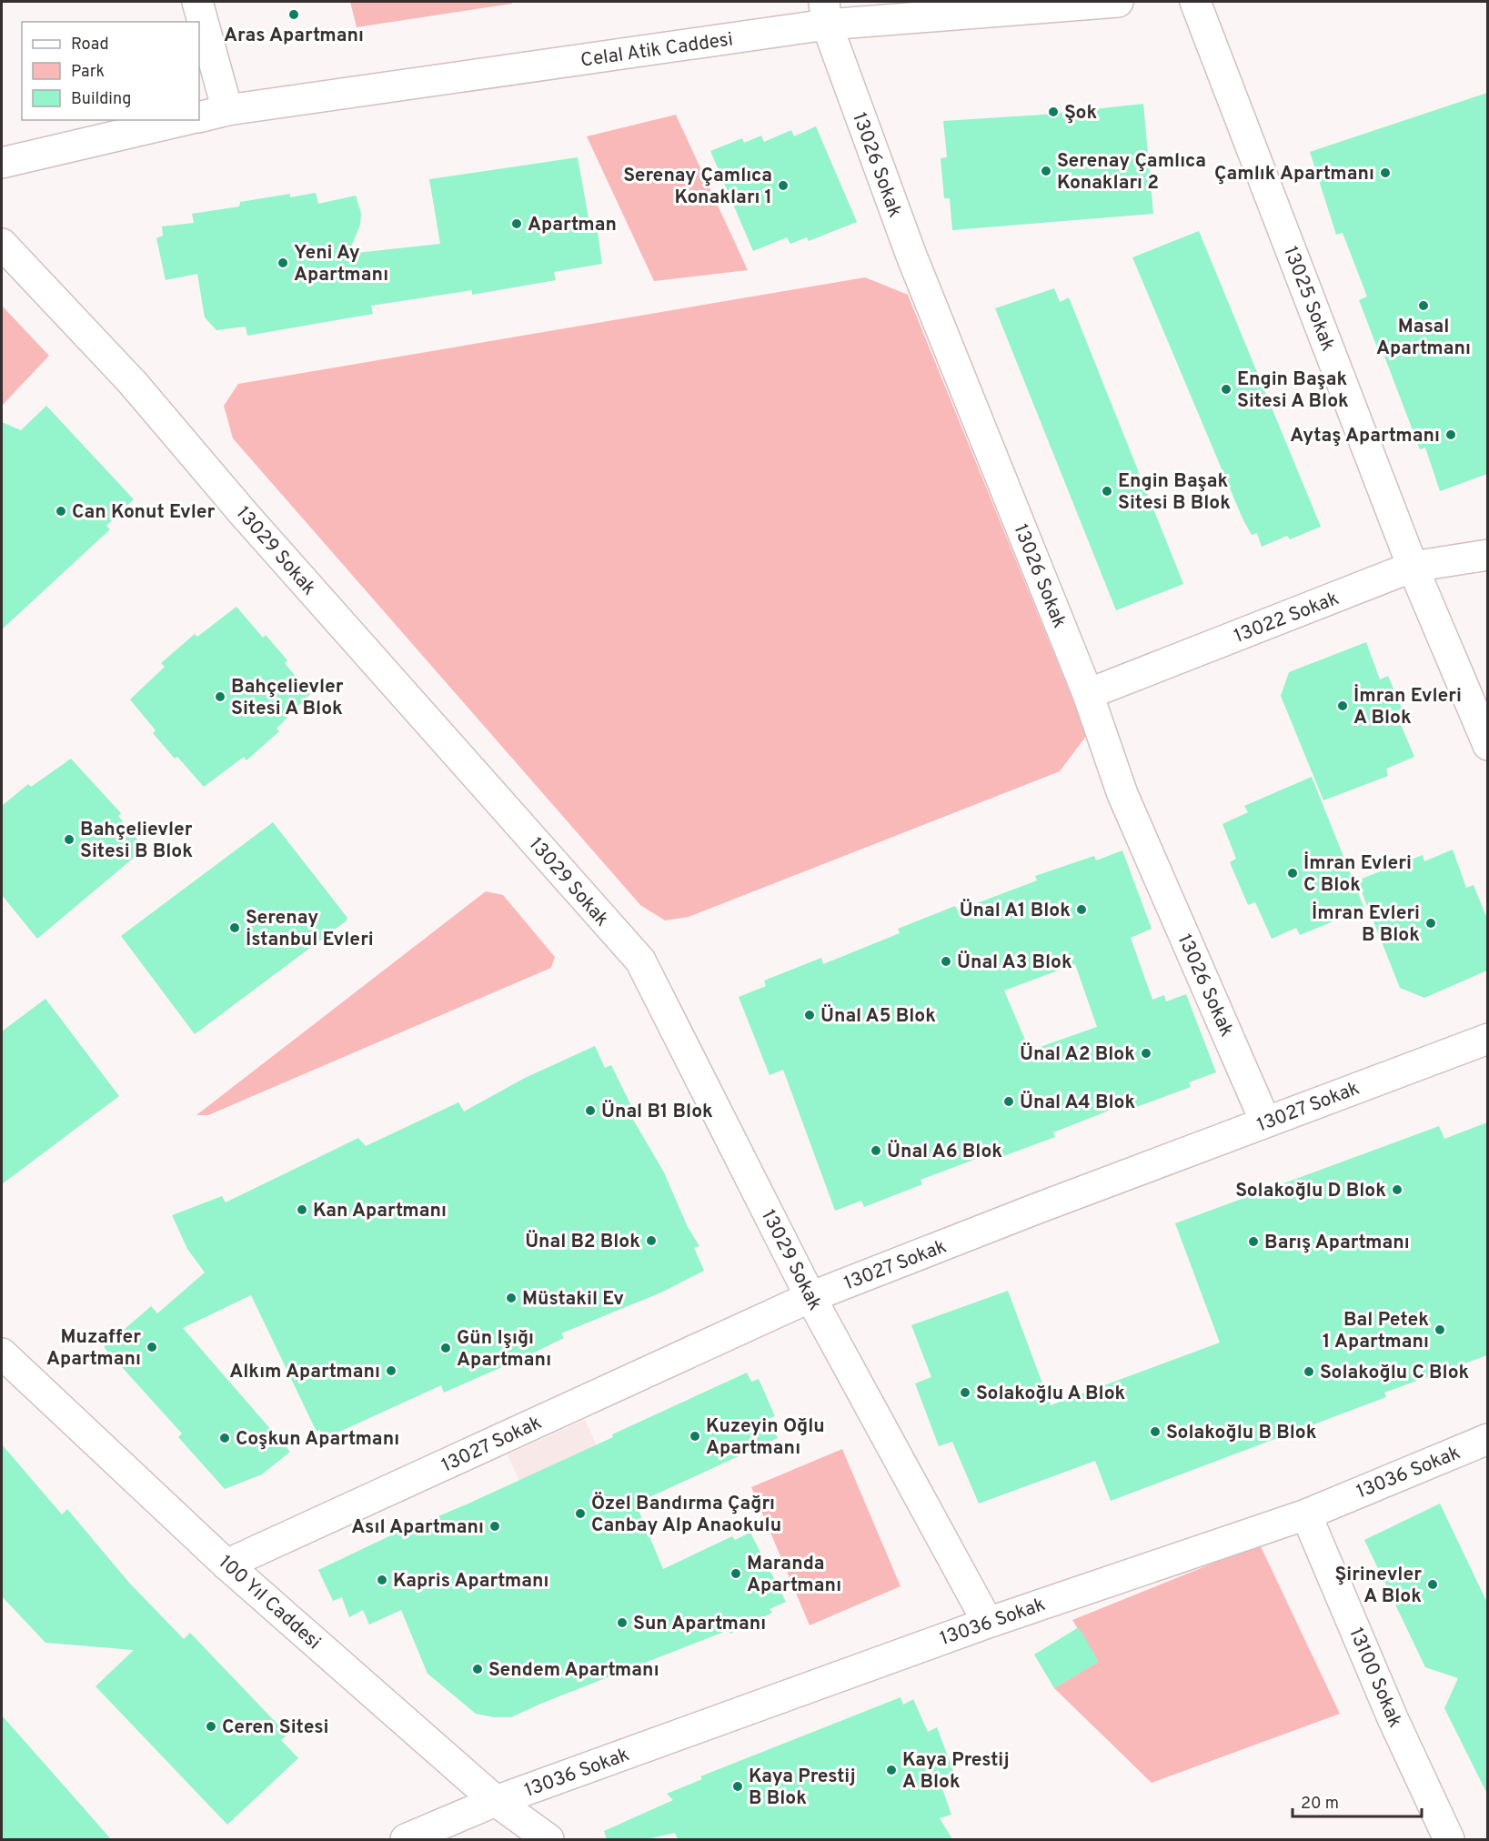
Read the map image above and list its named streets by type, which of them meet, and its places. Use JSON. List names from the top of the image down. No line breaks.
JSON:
{"streets":{"street":["Celal Atik Caddesi","13026 Sokak","13025 Sokak","13029 Sokak","13022 Sokak","13027 Sokak","13036 Sokak","100 Yıl Caddesi","13100 Sokak"]},"crossings":[["Celal Atik Caddesi","13026 Sokak"],["13026 Sokak","13022 Sokak"],["13026 Sokak","13027 Sokak"],["13025 Sokak","13022 Sokak"],["13029 Sokak","13027 Sokak"],["13029 Sokak","13036 Sokak"],["13027 Sokak","100 Yıl Caddesi"],["13036 Sokak","100 Yıl Caddesi"],["13036 Sokak","13100 Sokak"]],"places":["Aras Apartmanı","Şok","Serenay Çamlıca Konakları 2","Çamlık Apartmanı","Serenay Çamlıca Konakları 1","Apartman","Yeni Ay Apartmanı","Masal Apartmanı","Engin Başak Sitesi A Blok","Aytaş Apartmanı","Engin Başak Sitesi B Blok","Can Konut Evler","Bahçelievler Sitesi A Blok","İmran Evleri A Blok","Bahçelievler Sitesi B Blok","İmran Evleri C Blok","Ünal A1 Blok","İmran Evleri B Blok","Serenay İstanbul Evleri","Ünal A3 Blok","Ünal A5 Blok","Ünal A2 Blok","Ünal A4 Blok","Ünal B1 Blok","Ünal A6 Blok","Solakoğlu D Blok","Kan Apartmanı","Ünal B2 Blok","Barış Apartmanı","Müstakil Ev","Bal Petek 1 Apartmanı","Muzaffer Apartmanı","Gün Işığı Apartmanı","Alkım Apartmanı","Solakoğlu C Blok","Solakoğlu A Blok","Solakoğlu B Blok","Kuzeyin Oğlu Apartmanı","Coşkun Apartmanı","Özel Bandırma Çağrı Canbay Alp Anaokulu","Asıl Apartmanı","Maranda Apartmanı","Kapris Apartmanı","Şirinevler A Blok","Sun Apartmanı","Sendem Apartmanı","Ceren Sitesi","Kaya Prestij A Blok","Kaya Prestij B Blok"],"legend":["Road","Park","Building"],"scale_bar":"20 m"}
